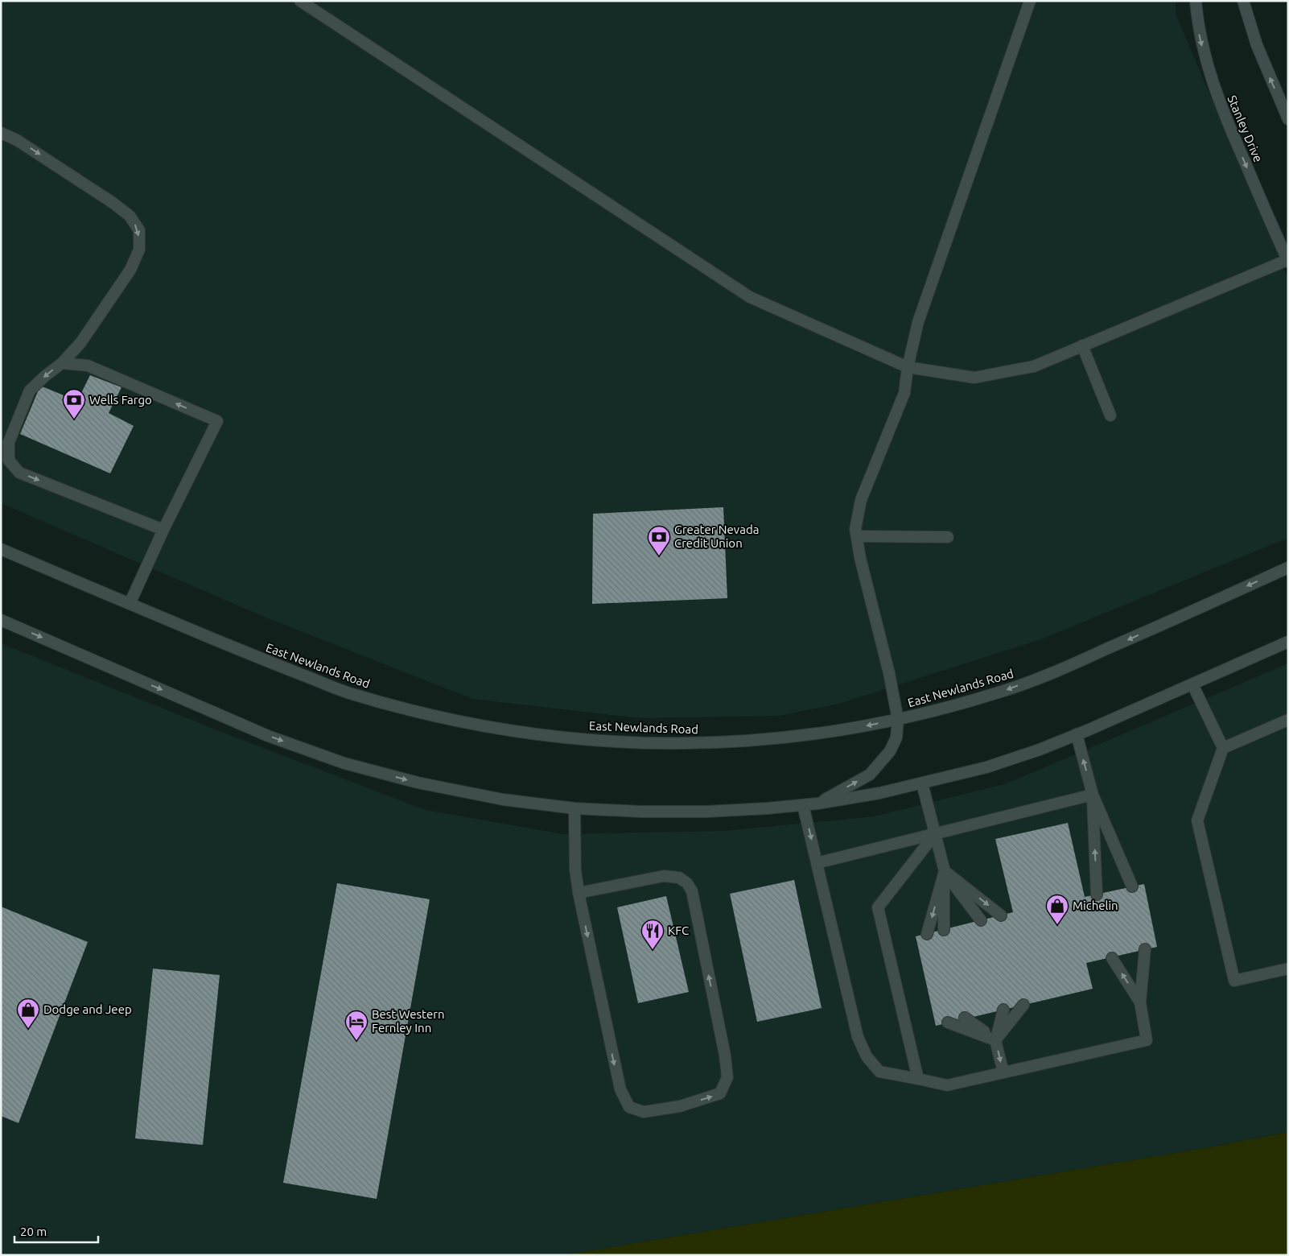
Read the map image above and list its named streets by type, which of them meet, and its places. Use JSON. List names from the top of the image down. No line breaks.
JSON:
{"streets":{"street":["Stanley Drive","East Newlands Road"]},"places":{"bank":["Wells Fargo","Greater Nevada Credit Union"],"shop":["Michelin","Dodge and Jeep"],"restaurant":["KFC"],"hotel":["Best Western Fernley Inn"]},"scale_bar":"20 m"}
